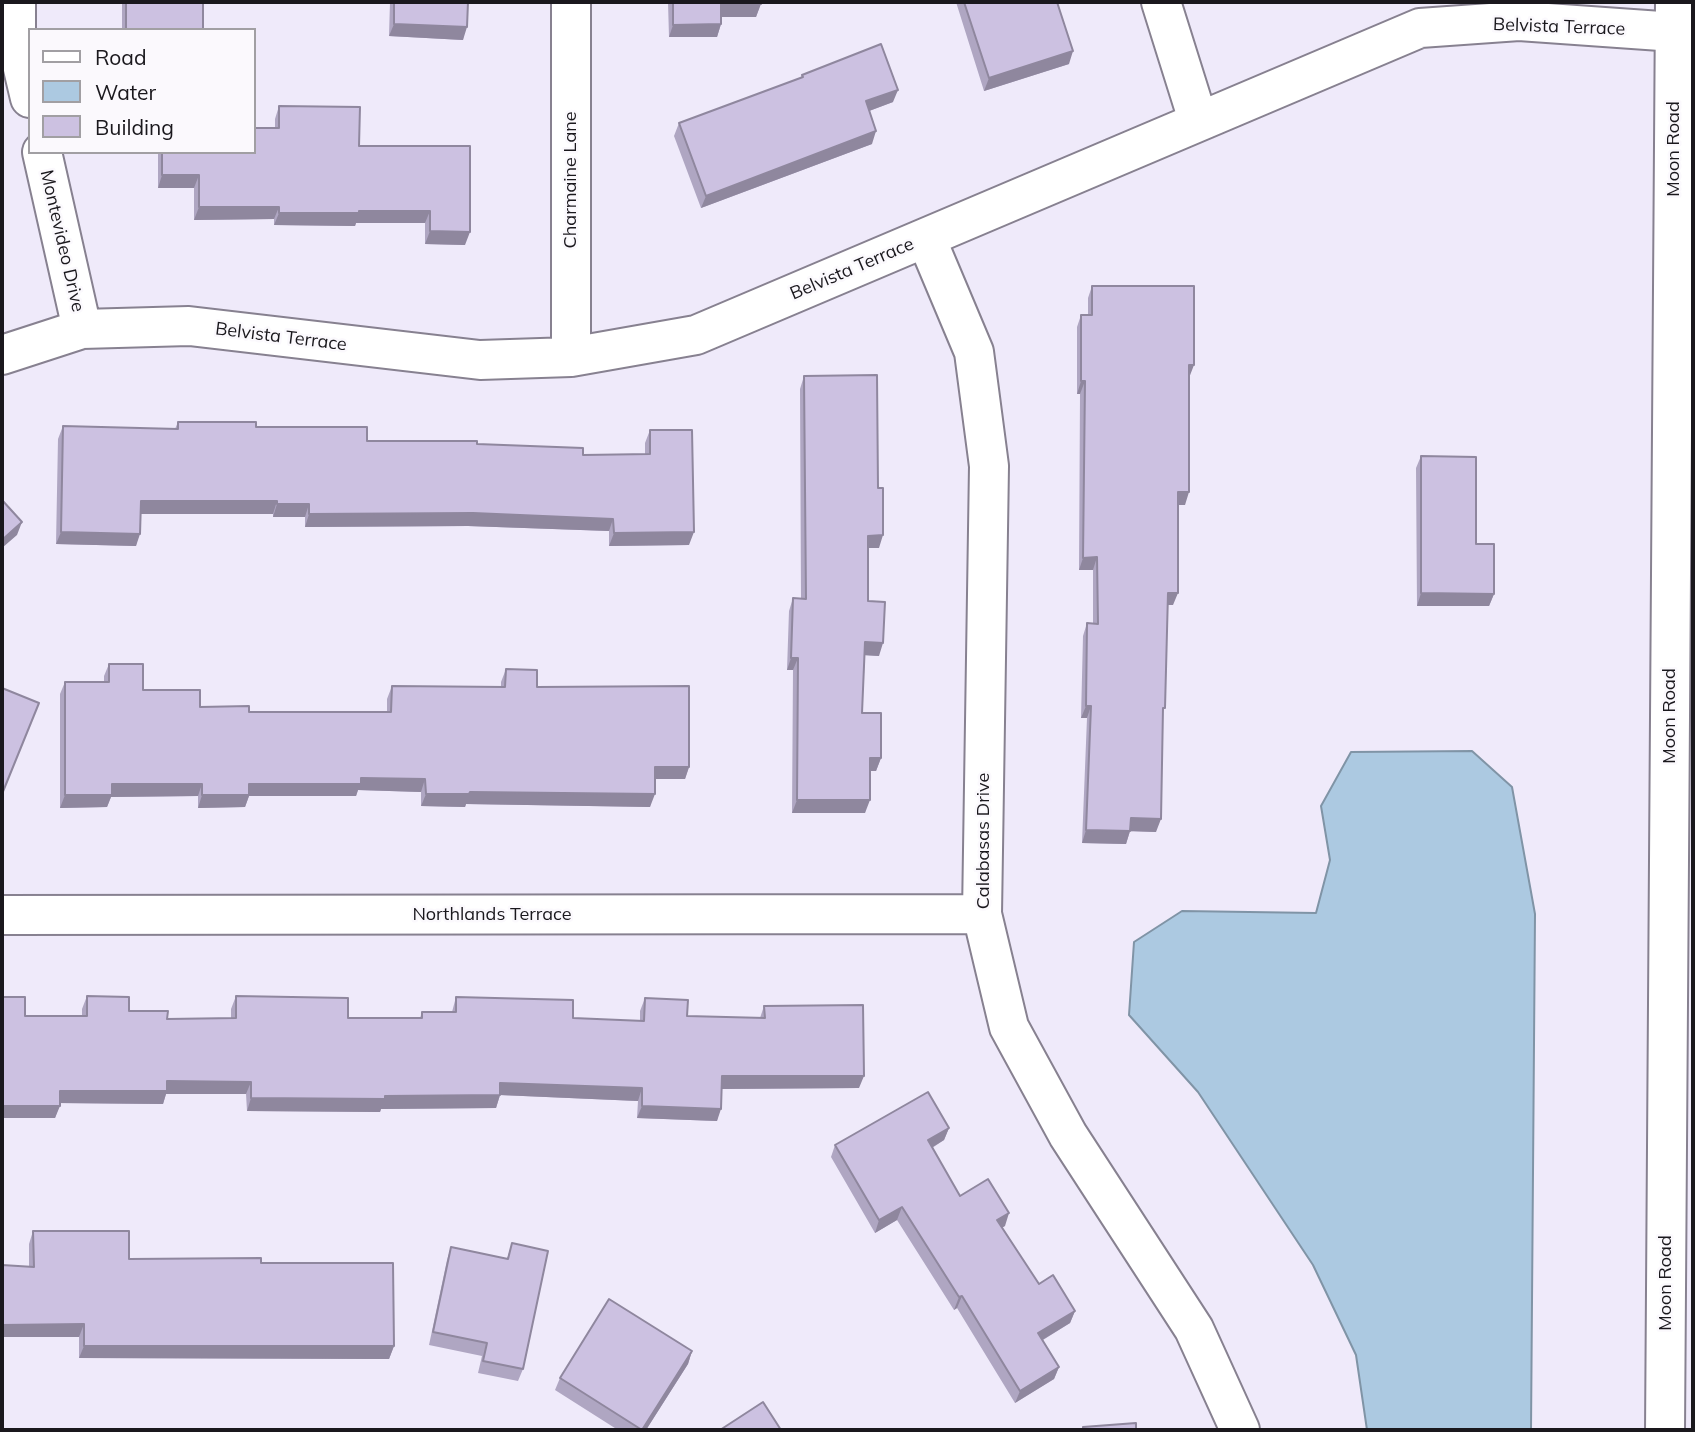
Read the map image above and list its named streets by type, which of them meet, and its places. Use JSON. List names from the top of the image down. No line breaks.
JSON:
{"streets":{"street":["Belvista Terrace","Moon Road","Charmaine Lane","Montevideo Drive","Calabasas Drive","Northlands Terrace"]},"crossings":[["Belvista Terrace","Moon Road"],["Belvista Terrace","Charmaine Lane"],["Belvista Terrace","Montevideo Drive"],["Belvista Terrace","Calabasas Drive"],["Calabasas Drive","Northlands Terrace"]],"legend":["Road","Water","Building"]}
